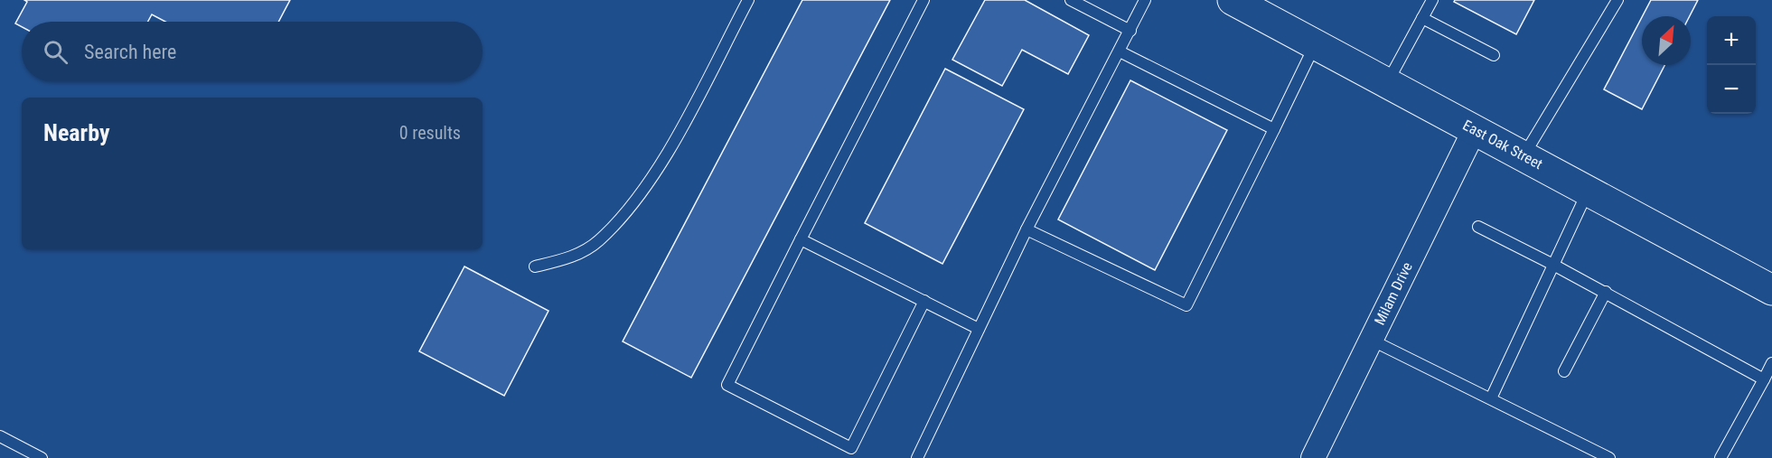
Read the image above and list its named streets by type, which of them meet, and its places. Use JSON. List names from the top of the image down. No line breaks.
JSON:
{"streets":{"highway":["East Oak Street"],"street":["Milam Drive"]},"crossings":[["East Oak Street","Milam Drive"]],"north":"top right","page":{"map_buttons":["+","−"],"search":"Search here","heading":["Nearby","0 results"]}}
